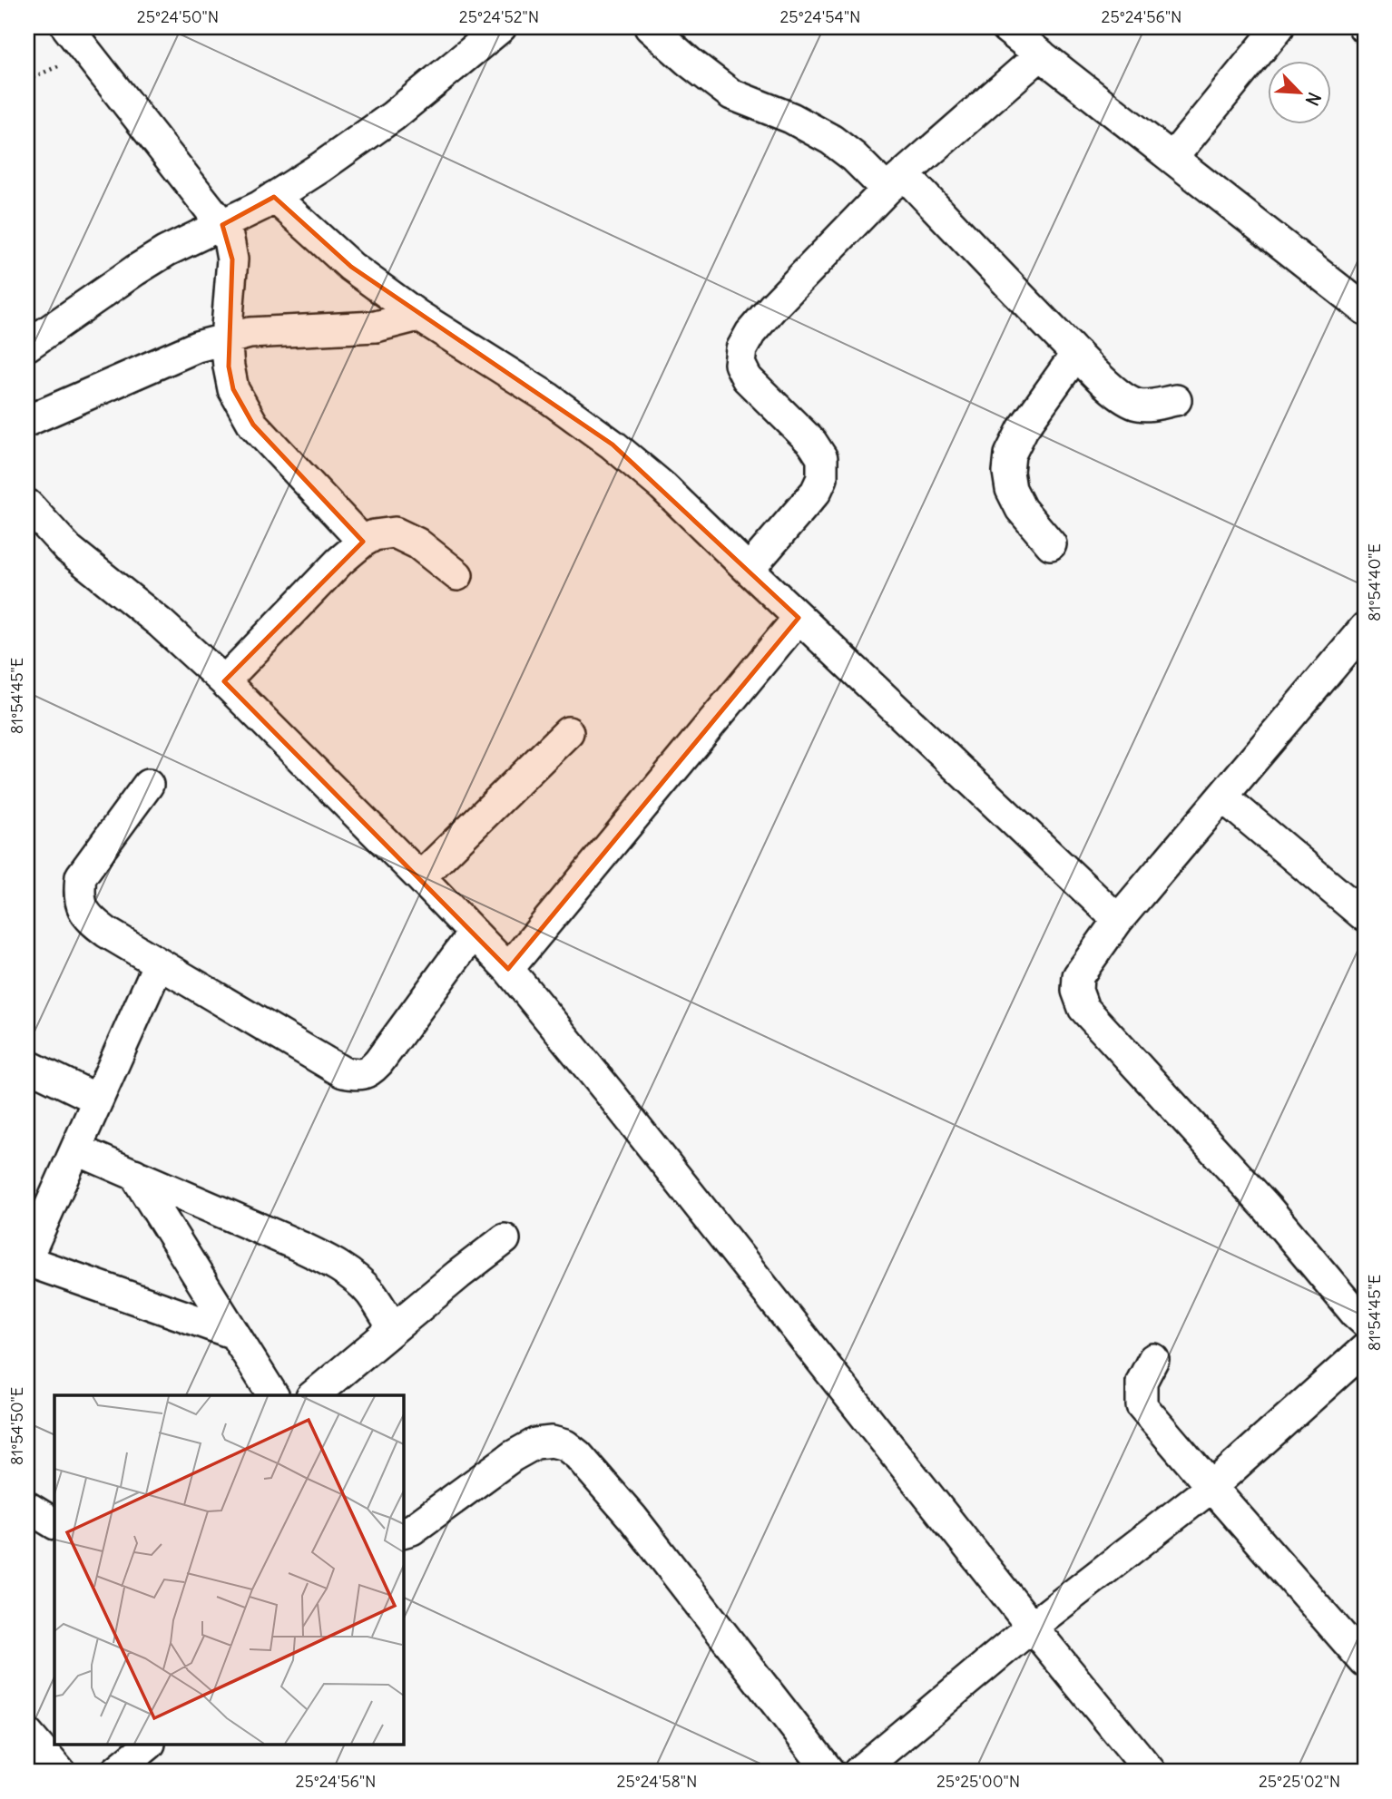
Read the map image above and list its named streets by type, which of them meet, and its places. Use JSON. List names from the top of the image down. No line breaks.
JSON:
{"north":"bottom right","coordinates":["25°24'50\"N","25°24'52\"N","25°24'54\"N","25°24'56\"N","81°54'40\"E","81°54'45\"E","81°54'50\"E","25°24'58\"N","25°25'00\"N","25°25'02\"N"]}
